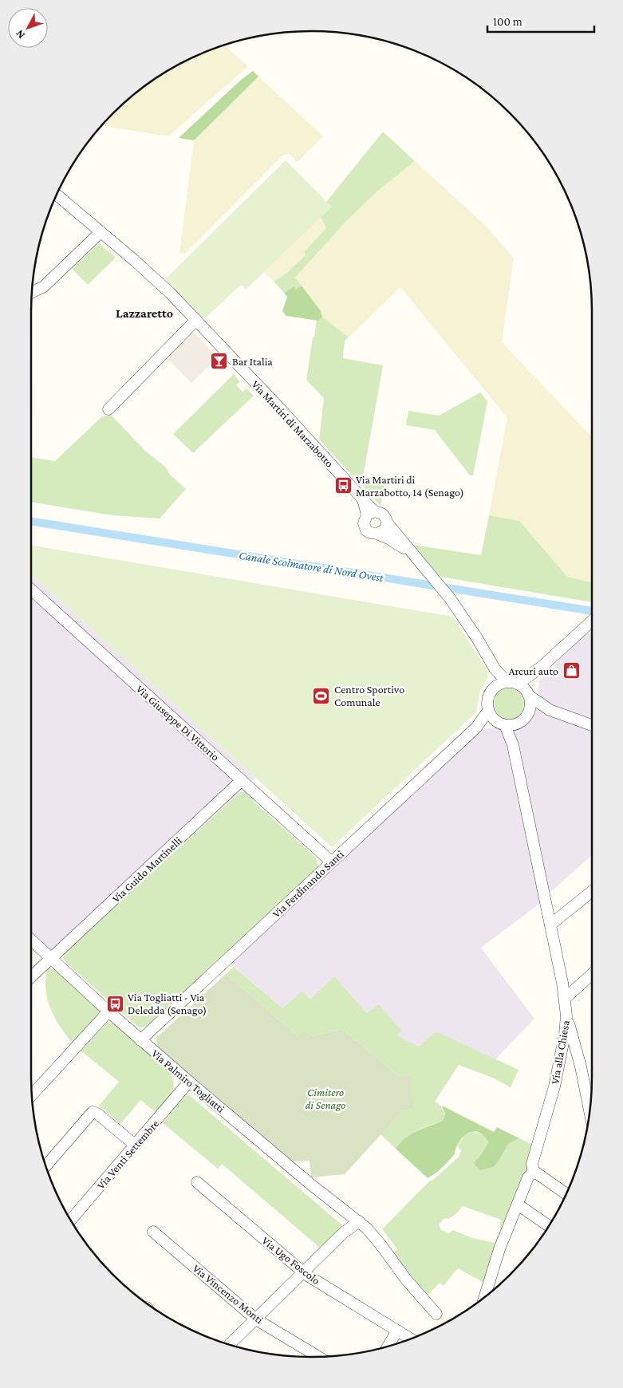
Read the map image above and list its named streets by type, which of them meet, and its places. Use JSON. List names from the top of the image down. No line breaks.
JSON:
{"streets":{"street":["Via Martiri di Marzabotto","Via Giuseppe Di Vittorio","Via Guido Martinelli","Via Ferdinando Santi","Via alla Chiesa","Via Palmiro Togliatti","Via Venti Settembre","Via Ugo Foscolo","Via Vincenzo Monti"]},"crossings":[["Via Giuseppe Di Vittorio","Via Guido Martinelli"],["Via Giuseppe Di Vittorio","Via Ferdinando Santi"],["Via Guido Martinelli","Via Palmiro Togliatti"],["Via Ferdinando Santi","Via alla Chiesa"],["Via Ferdinando Santi","Via Palmiro Togliatti"],["Via Palmiro Togliatti","Via Venti Settembre"]],"districts":["Lazzaretto"],"water":["Canale Scolmatore di Nord Ovest"],"parks":["Cimitero di Senago"],"places":{"bar":["Bar Italia"],"bus stop":["Via Martiri di Marzabotto, 14 (Senago)","Via Togliatti - Via Deledda (Senago)"],"shop":["Arcuri auto"],"sports":["Centro Sportivo Comunale"]},"scale_bar":"100 m","north":"bottom left"}
